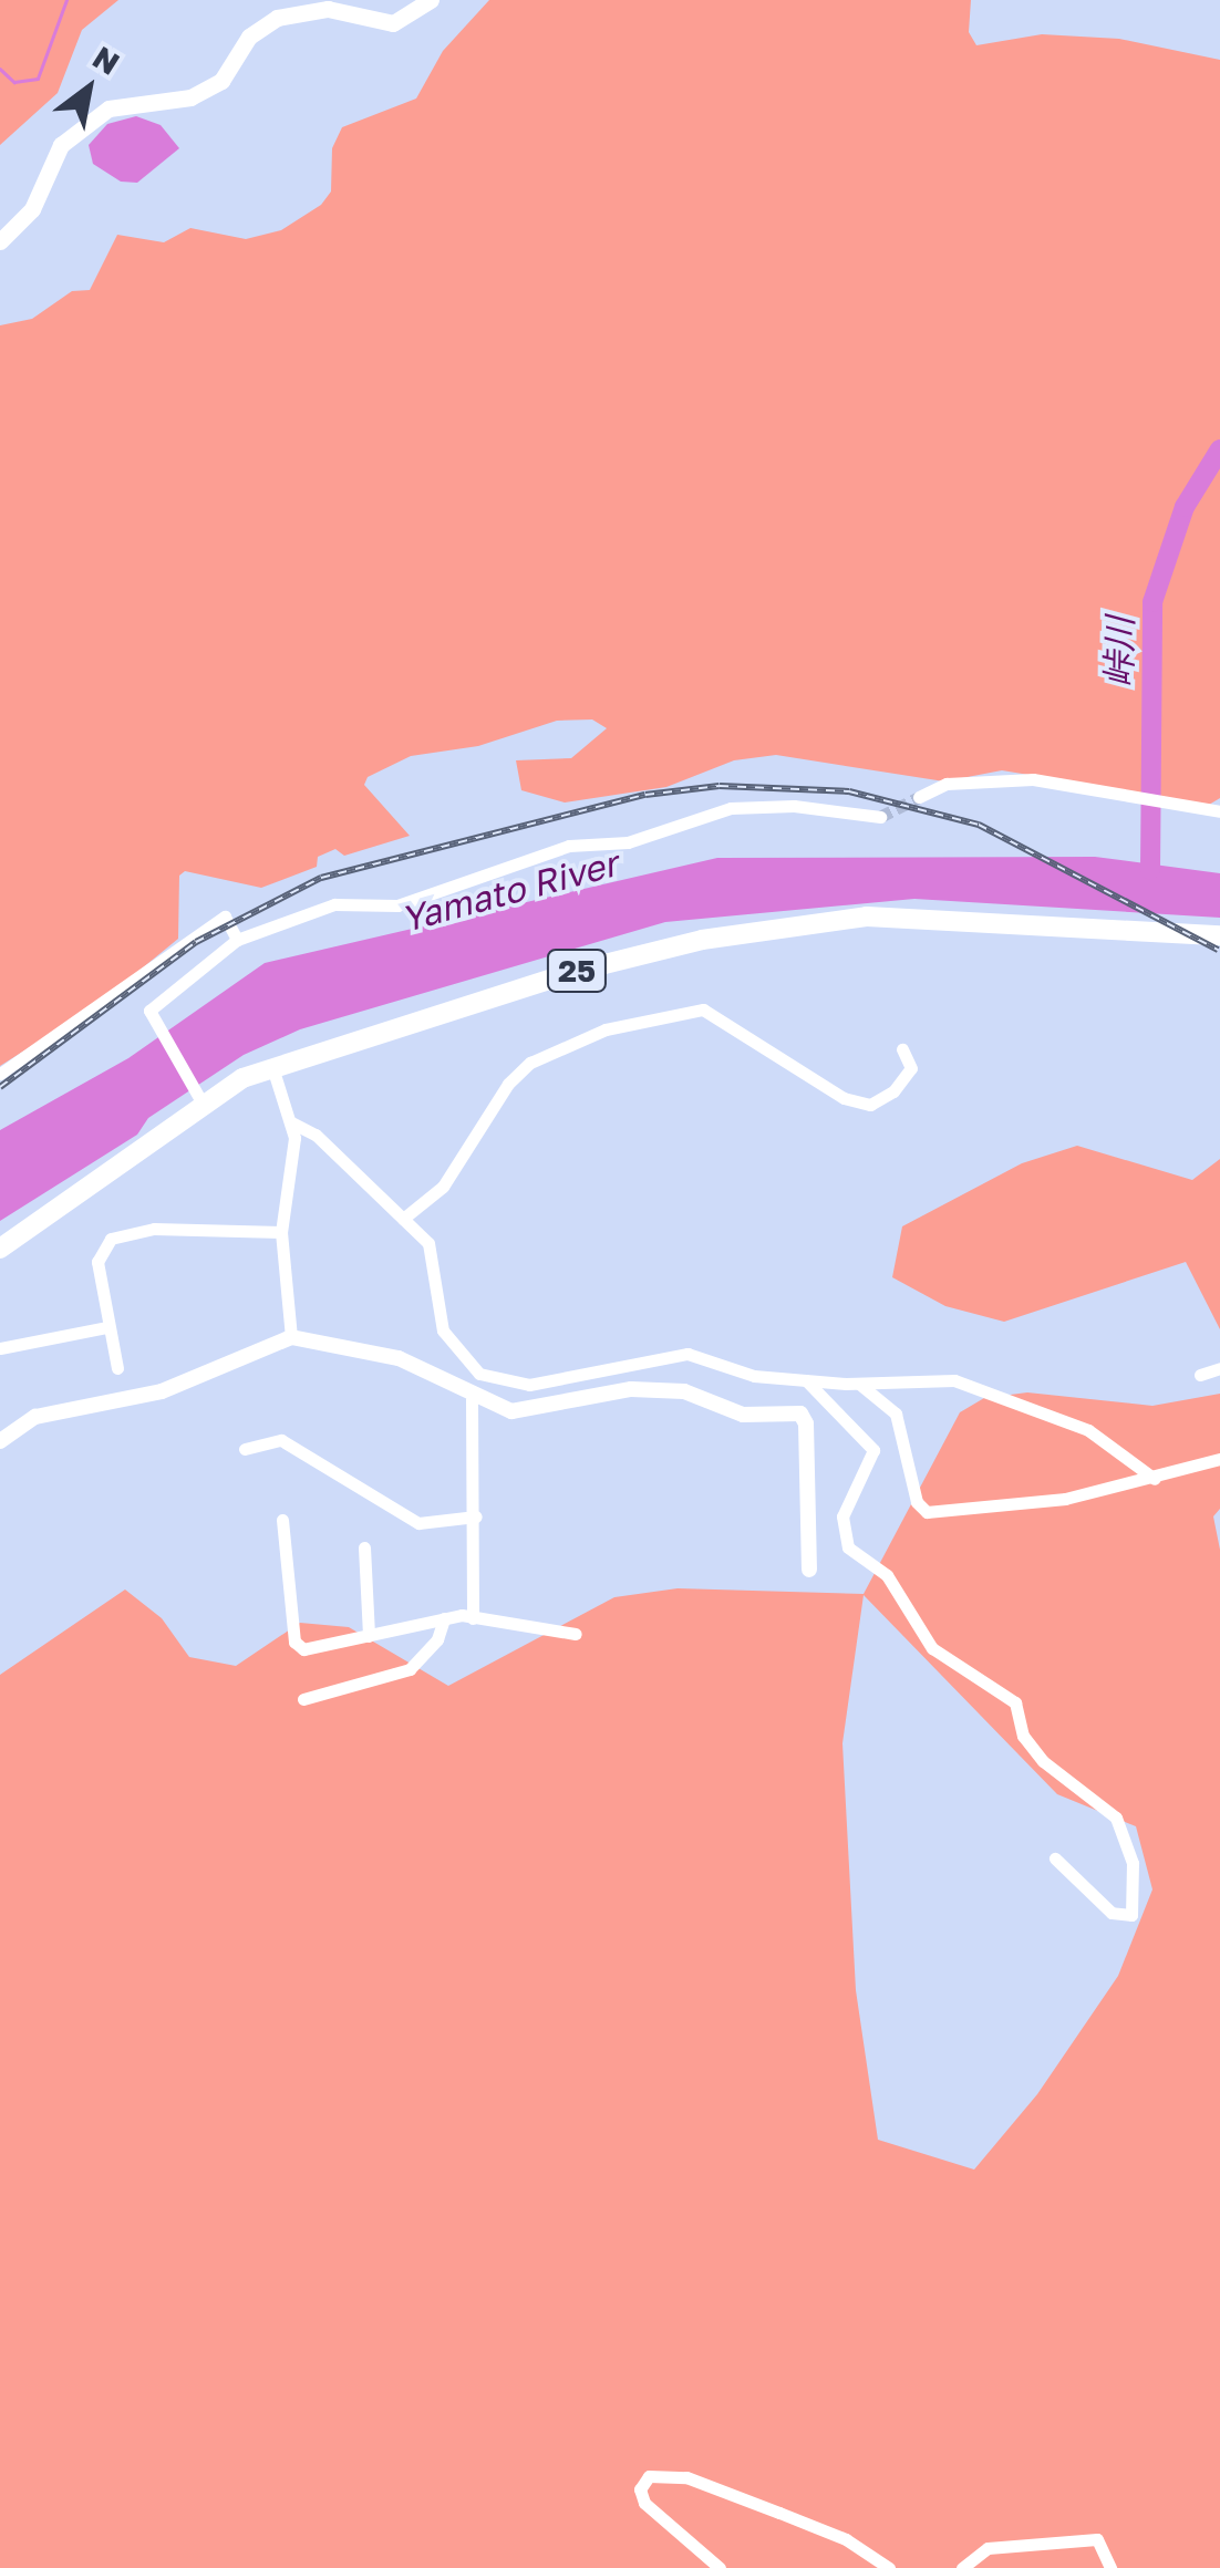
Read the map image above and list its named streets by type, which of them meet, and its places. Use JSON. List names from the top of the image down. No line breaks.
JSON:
{"streets":{"highway":["25"]},"water":["峠川","Yamato River"],"north":"top right"}
